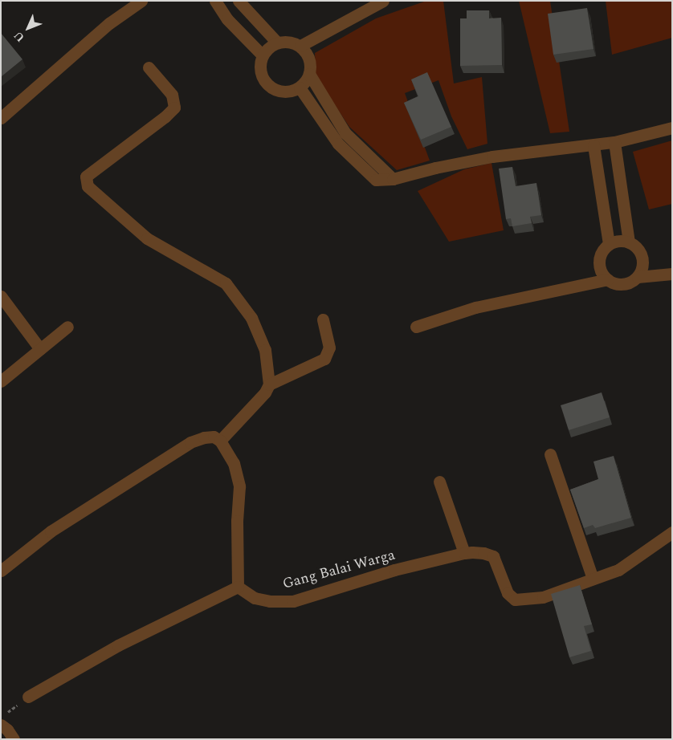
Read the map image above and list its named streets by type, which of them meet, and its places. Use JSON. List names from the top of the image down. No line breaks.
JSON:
{"streets":{"street":["Gang Balai Warga"]},"north":"bottom left"}
